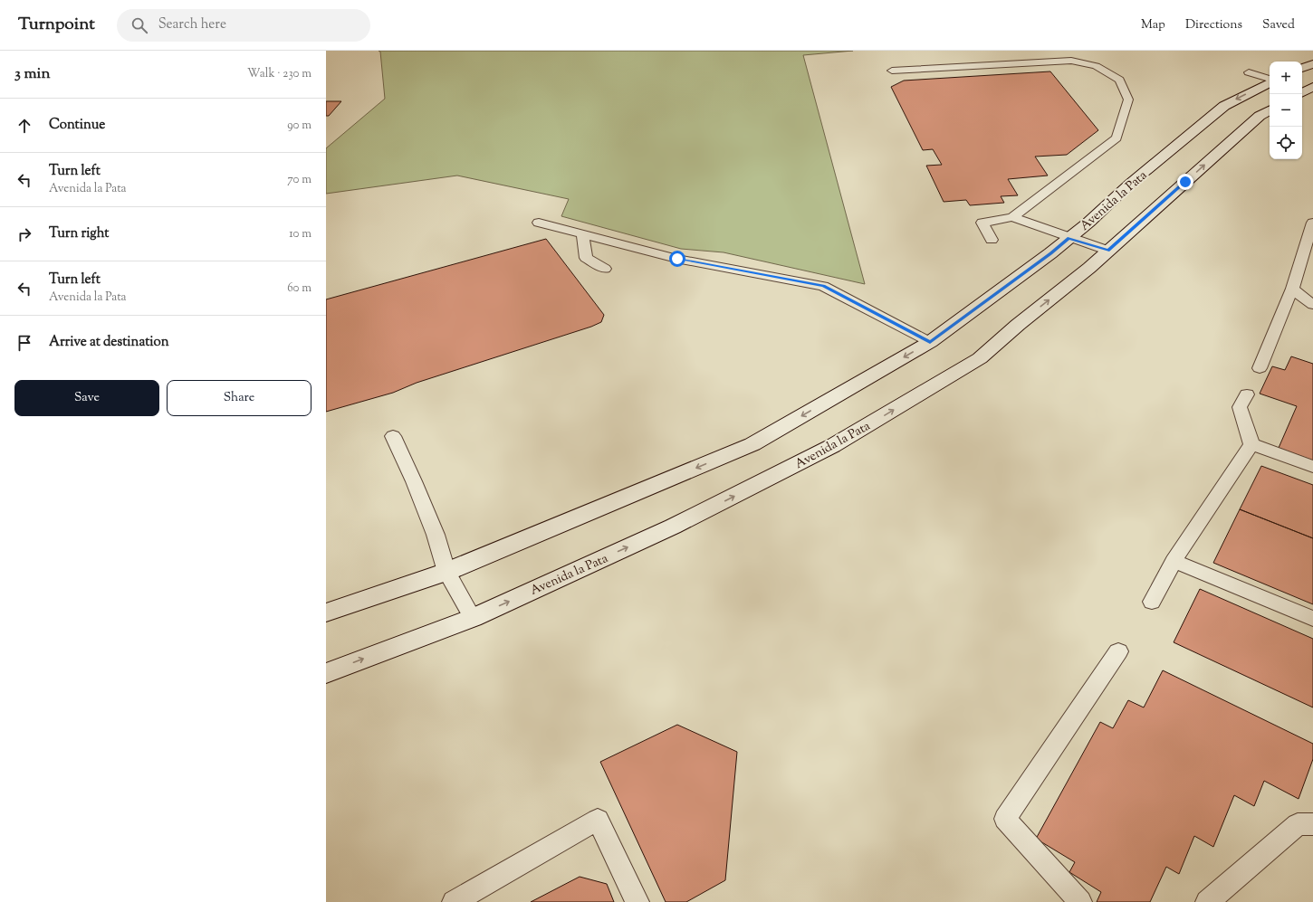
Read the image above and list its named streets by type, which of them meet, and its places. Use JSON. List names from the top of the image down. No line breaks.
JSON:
{"streets":{"main road":["Avenida la Pata"]},"page":{"header":"Turnpoint","search":"Search here","nav":["Map","Directions","Saved"],"heading":["3 min","Walk · 230 m"],"map_buttons":["+","−"],"list":[["Continue","90 m"],["Turn left","Avenida la Pata","70 m"],["Turn right","10 m"],["Turn left","Avenida la Pata","60 m"],"Arrive at destination"],"buttons":["Save","Share"]}}
